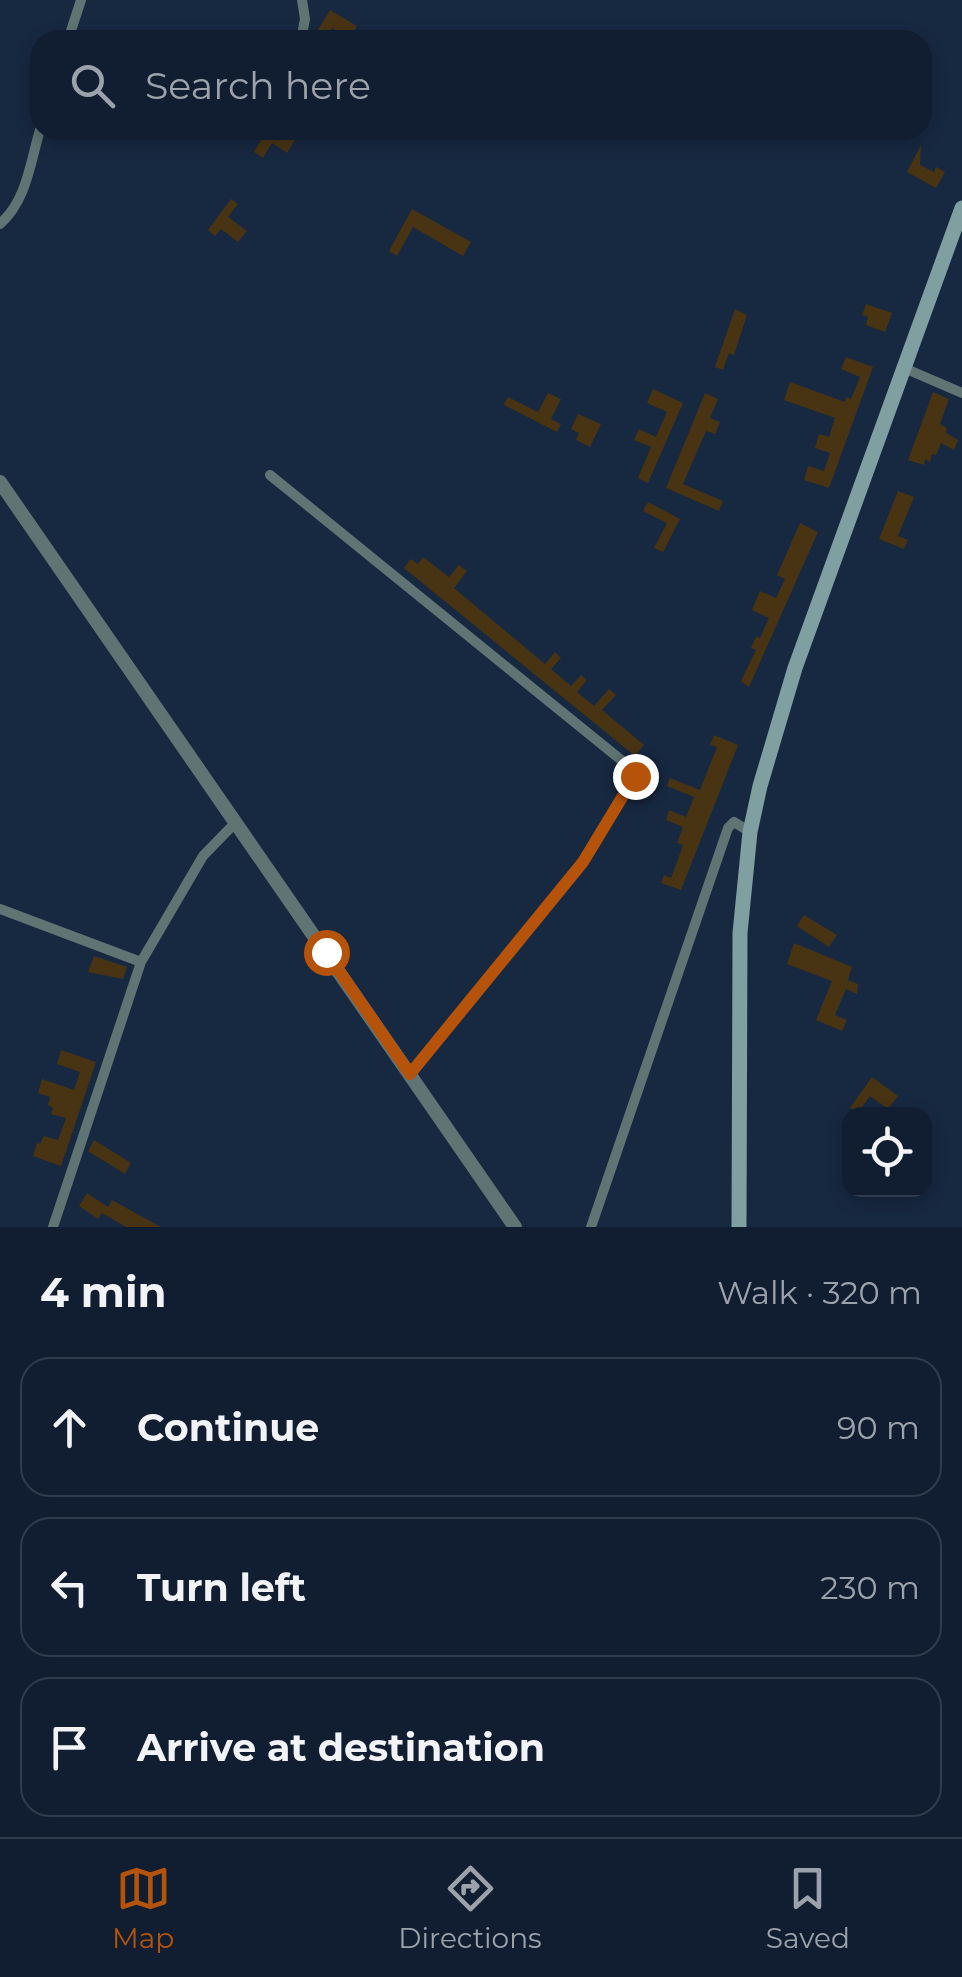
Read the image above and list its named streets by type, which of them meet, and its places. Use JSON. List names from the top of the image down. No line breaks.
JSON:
{"page":{"search":"Search here","heading":["4 min","Walk · 320 m"],"list":[["Continue","90 m"],["Turn left","230 m"],"Arrive at destination"],"nav":["Map","Directions","Saved"]}}
